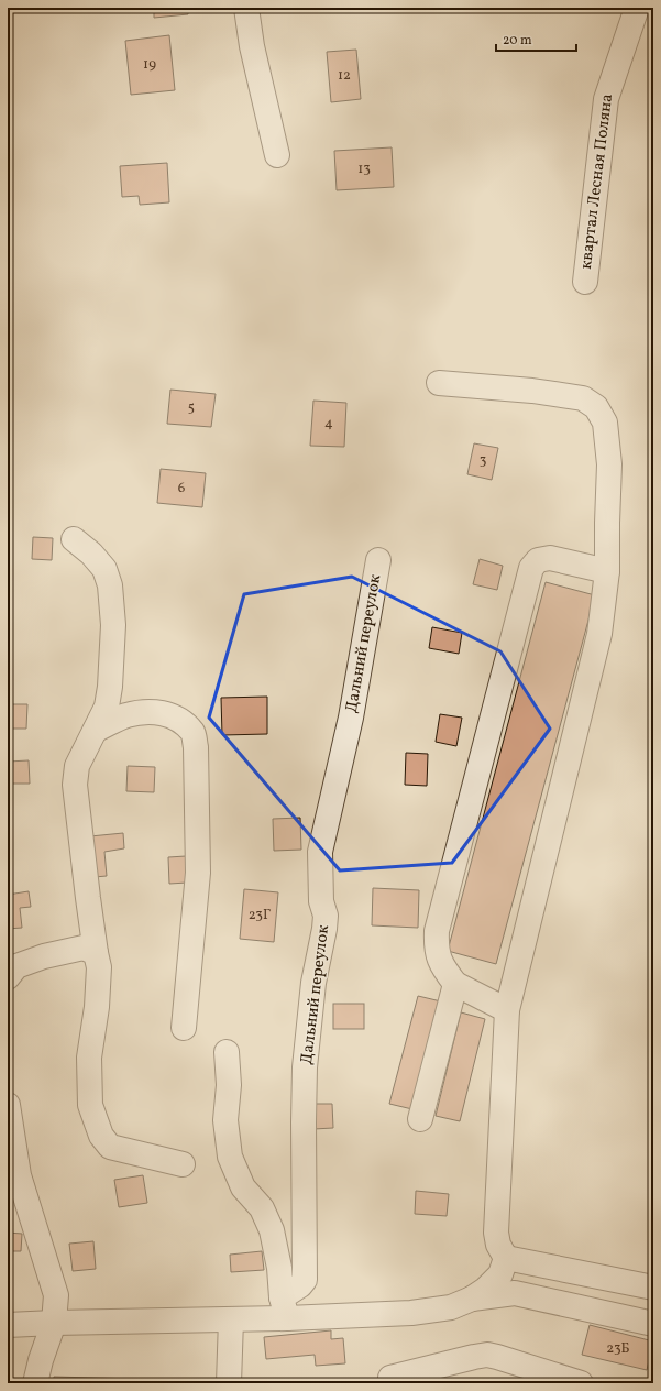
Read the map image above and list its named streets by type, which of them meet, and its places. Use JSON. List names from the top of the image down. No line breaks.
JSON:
{"streets":{"street":["квартал Лесная Поляна","Дальний переулок"]},"house_numbers":["19","12","13","5","4","3","6","23Г","23Б"],"scale_bar":"20 m"}
